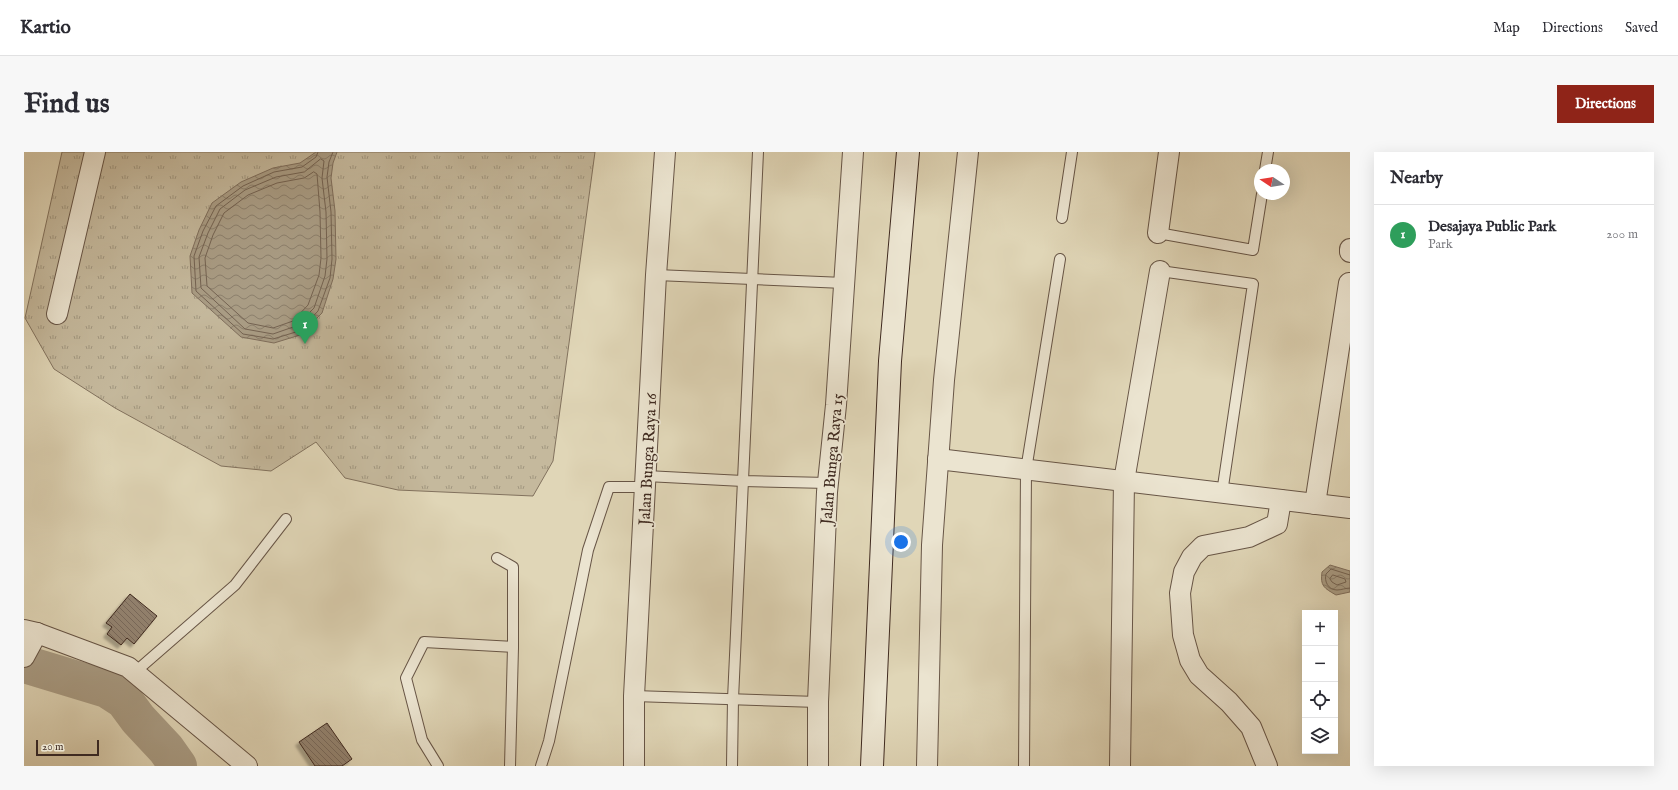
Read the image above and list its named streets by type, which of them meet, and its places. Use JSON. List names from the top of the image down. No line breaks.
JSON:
{"streets":{"street":["Jalan Bunga Raya 16","Jalan Bunga Raya 15"]},"scale_bar":"20 m","north":"left","page":{"header":"Kartio","nav":["Map","Directions","Saved"],"buttons":"Directions","title":"Find us","heading":"Nearby","list":[{"mark":"1","name":"Desajaya Public Park","note":"Park","value":"200 m"}],"pins":"1","map_buttons":["+","−"],"scale":"20 m"}}
